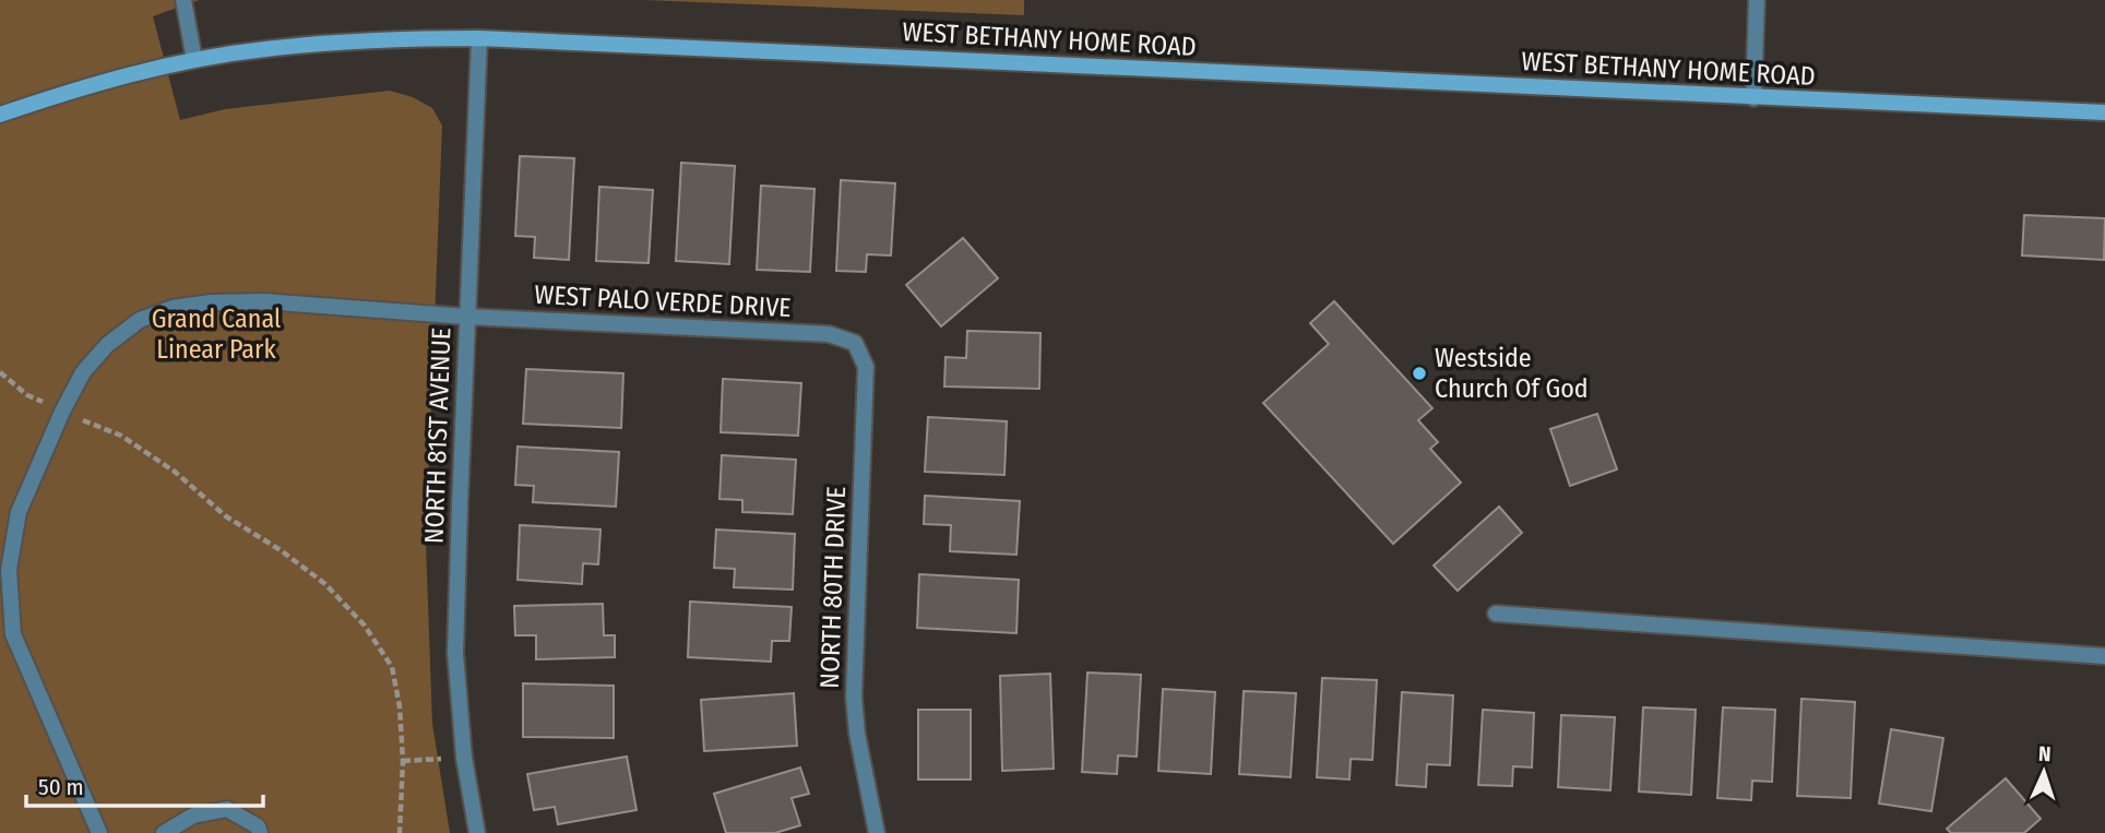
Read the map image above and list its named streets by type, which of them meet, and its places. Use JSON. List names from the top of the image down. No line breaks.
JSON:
{"streets":{"main road":["WEST BETHANY HOME ROAD"],"street":["WEST PALO VERDE DRIVE","NORTH 81ST AVENUE","NORTH 80TH DRIVE"]},"crossings":[["WEST BETHANY HOME ROAD","NORTH 81ST AVENUE"],["WEST PALO VERDE DRIVE","NORTH 81ST AVENUE"],["WEST PALO VERDE DRIVE","NORTH 80TH DRIVE"]],"parks":["Grand Canal Linear Park"],"places":["Westside Church Of God"],"scale_bar":"50 m","north":"top"}
